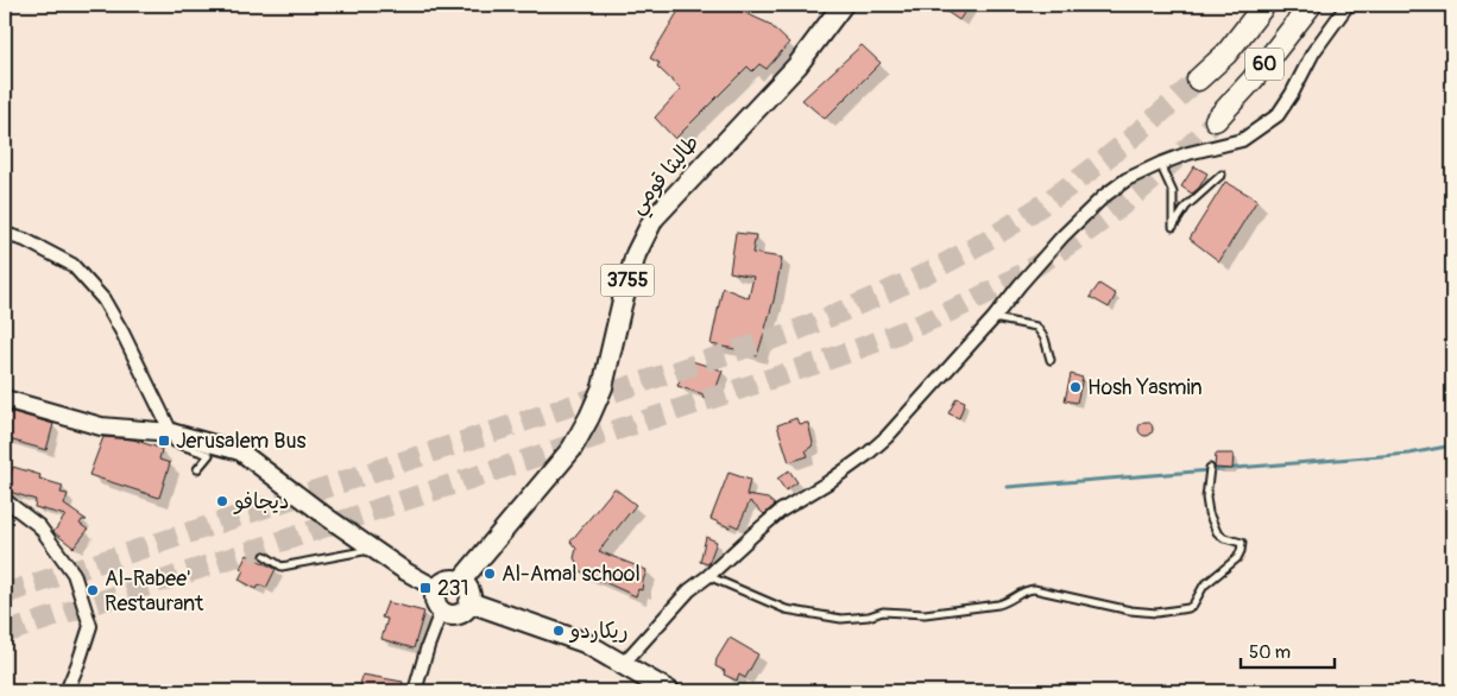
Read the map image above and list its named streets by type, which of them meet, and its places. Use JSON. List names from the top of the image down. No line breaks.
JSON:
{"streets":{"highway":["60"],"main road":["طاليثا قومي","3755"]},"places":{"other":["Hosh Yasmin","ديجافو","Al-Amal school","Al-Rabee' Restaurant","ريكاردو"],"transit":["Jerusalem Bus","231"]},"scale_bar":"50 m"}
